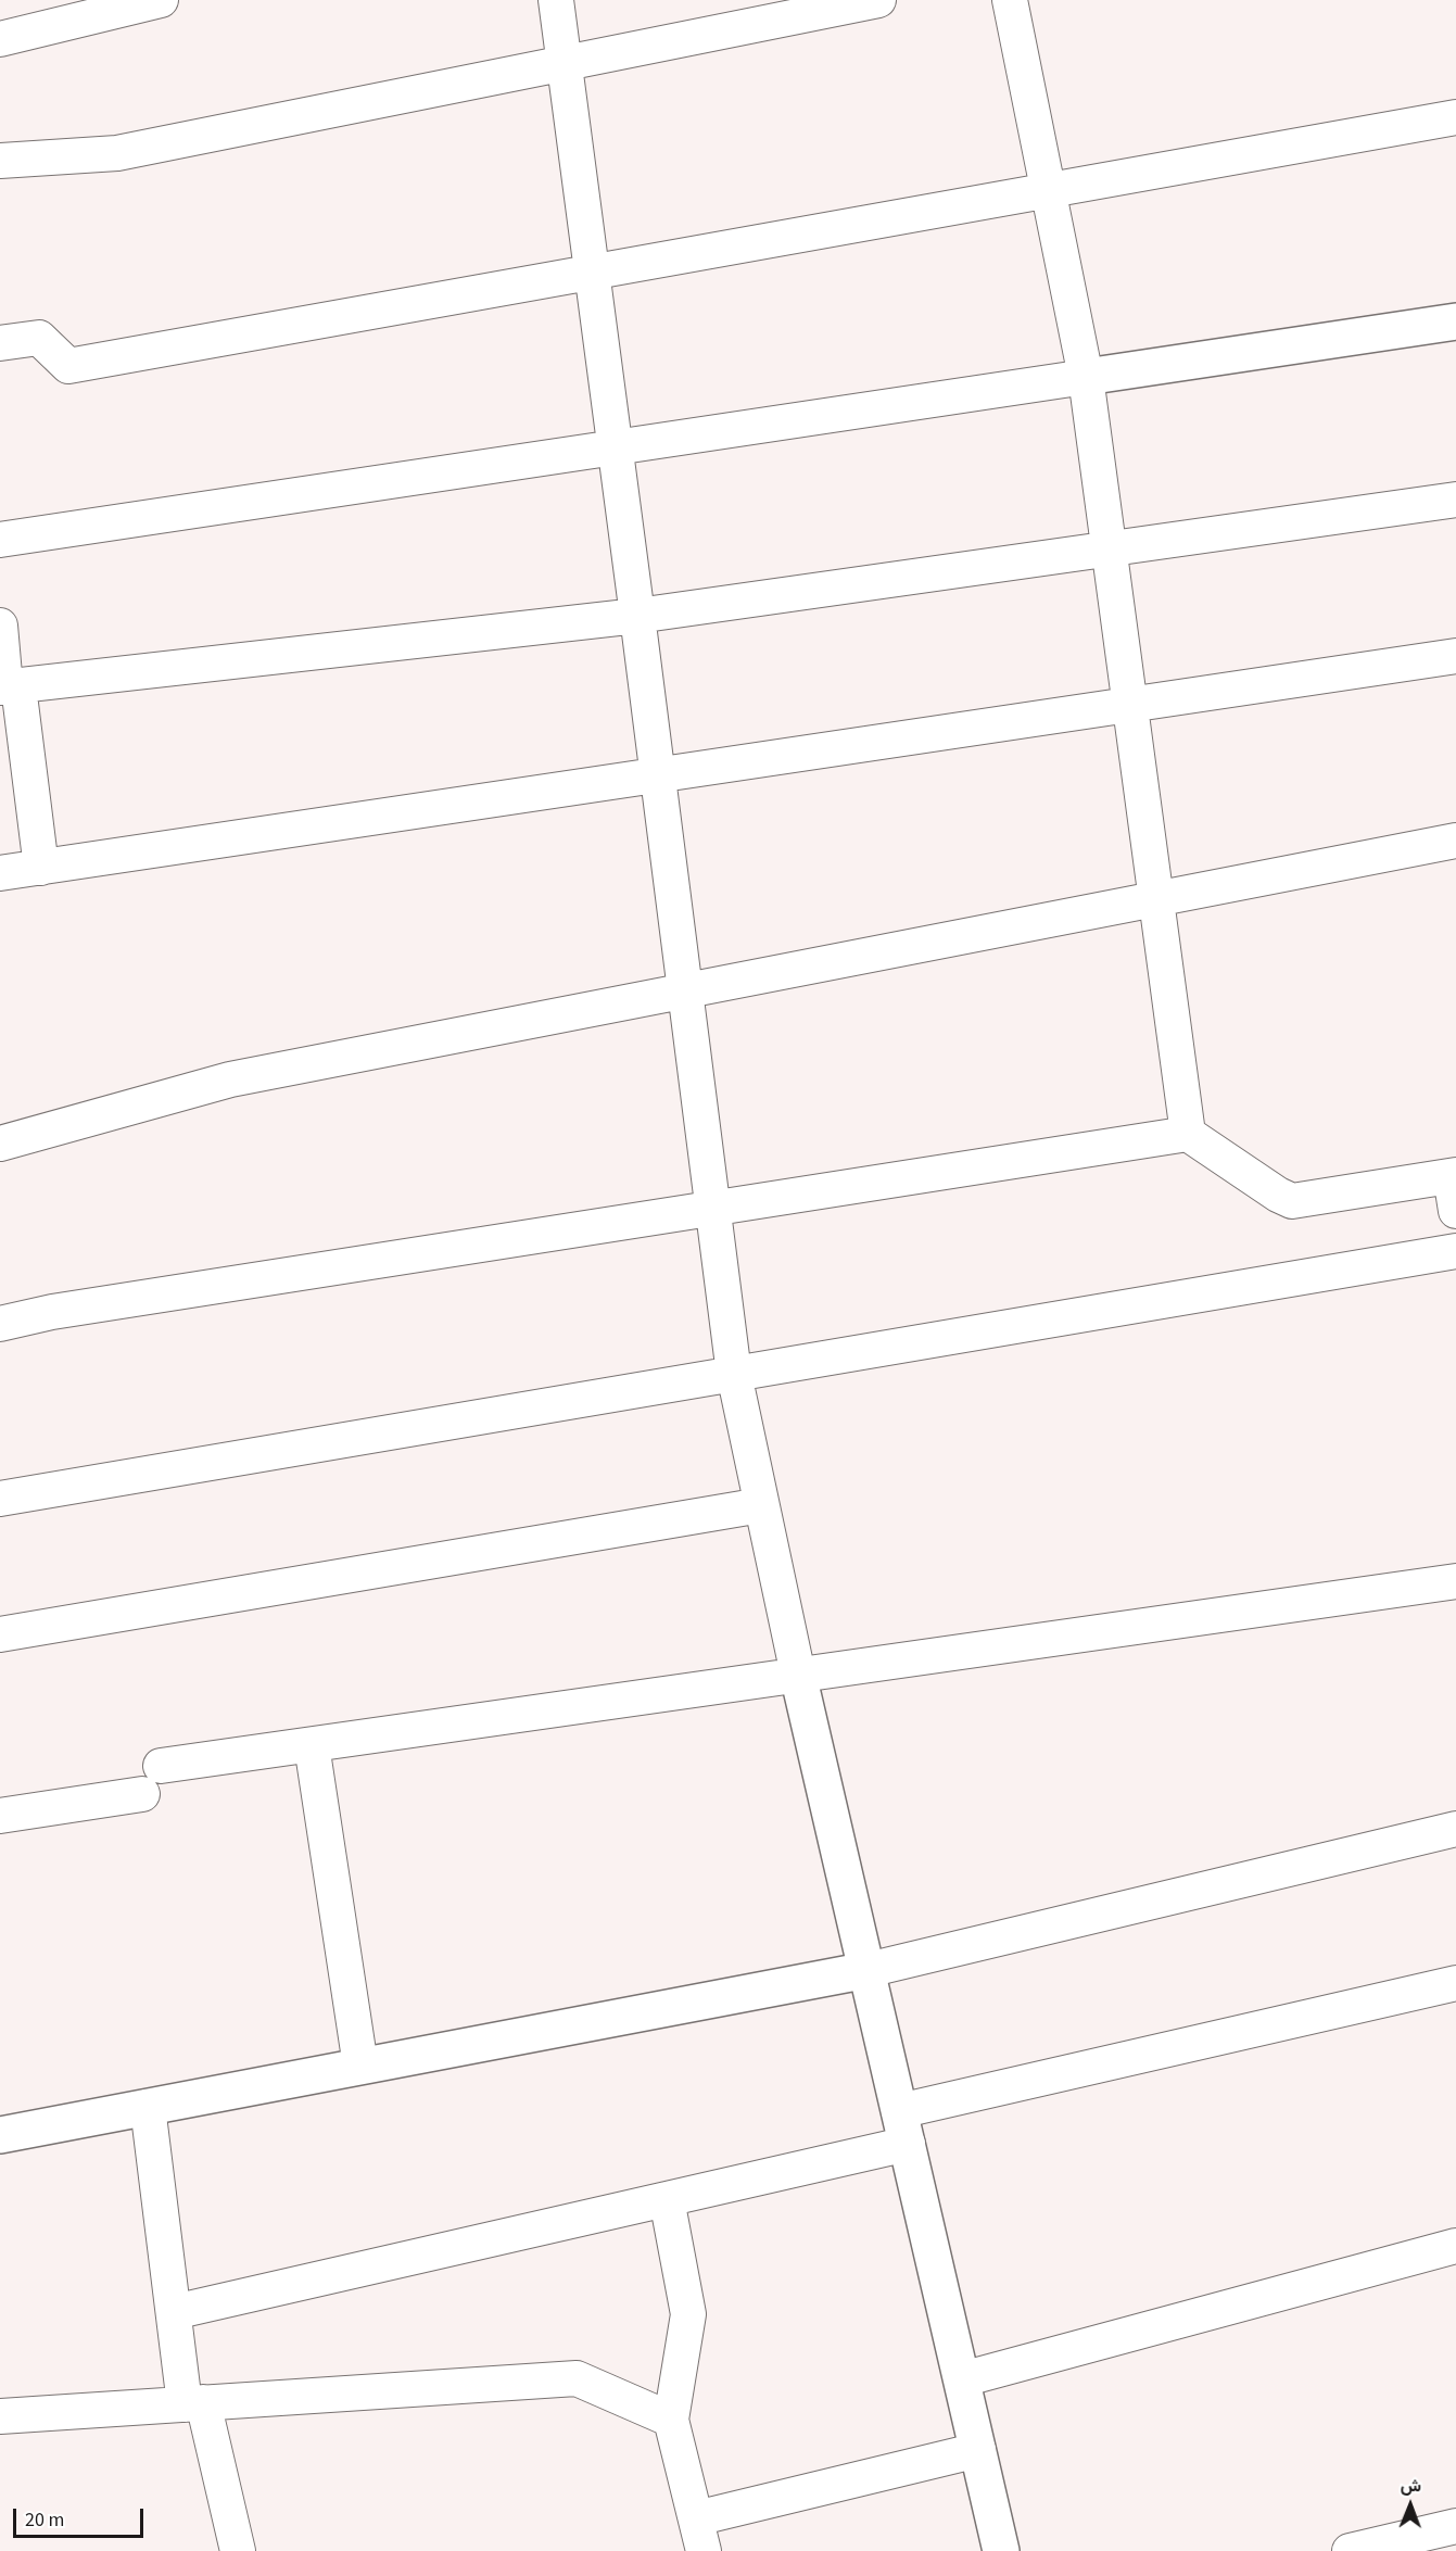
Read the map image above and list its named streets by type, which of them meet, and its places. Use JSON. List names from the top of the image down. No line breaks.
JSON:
{"scale_bar":"20 m","north":"top"}
